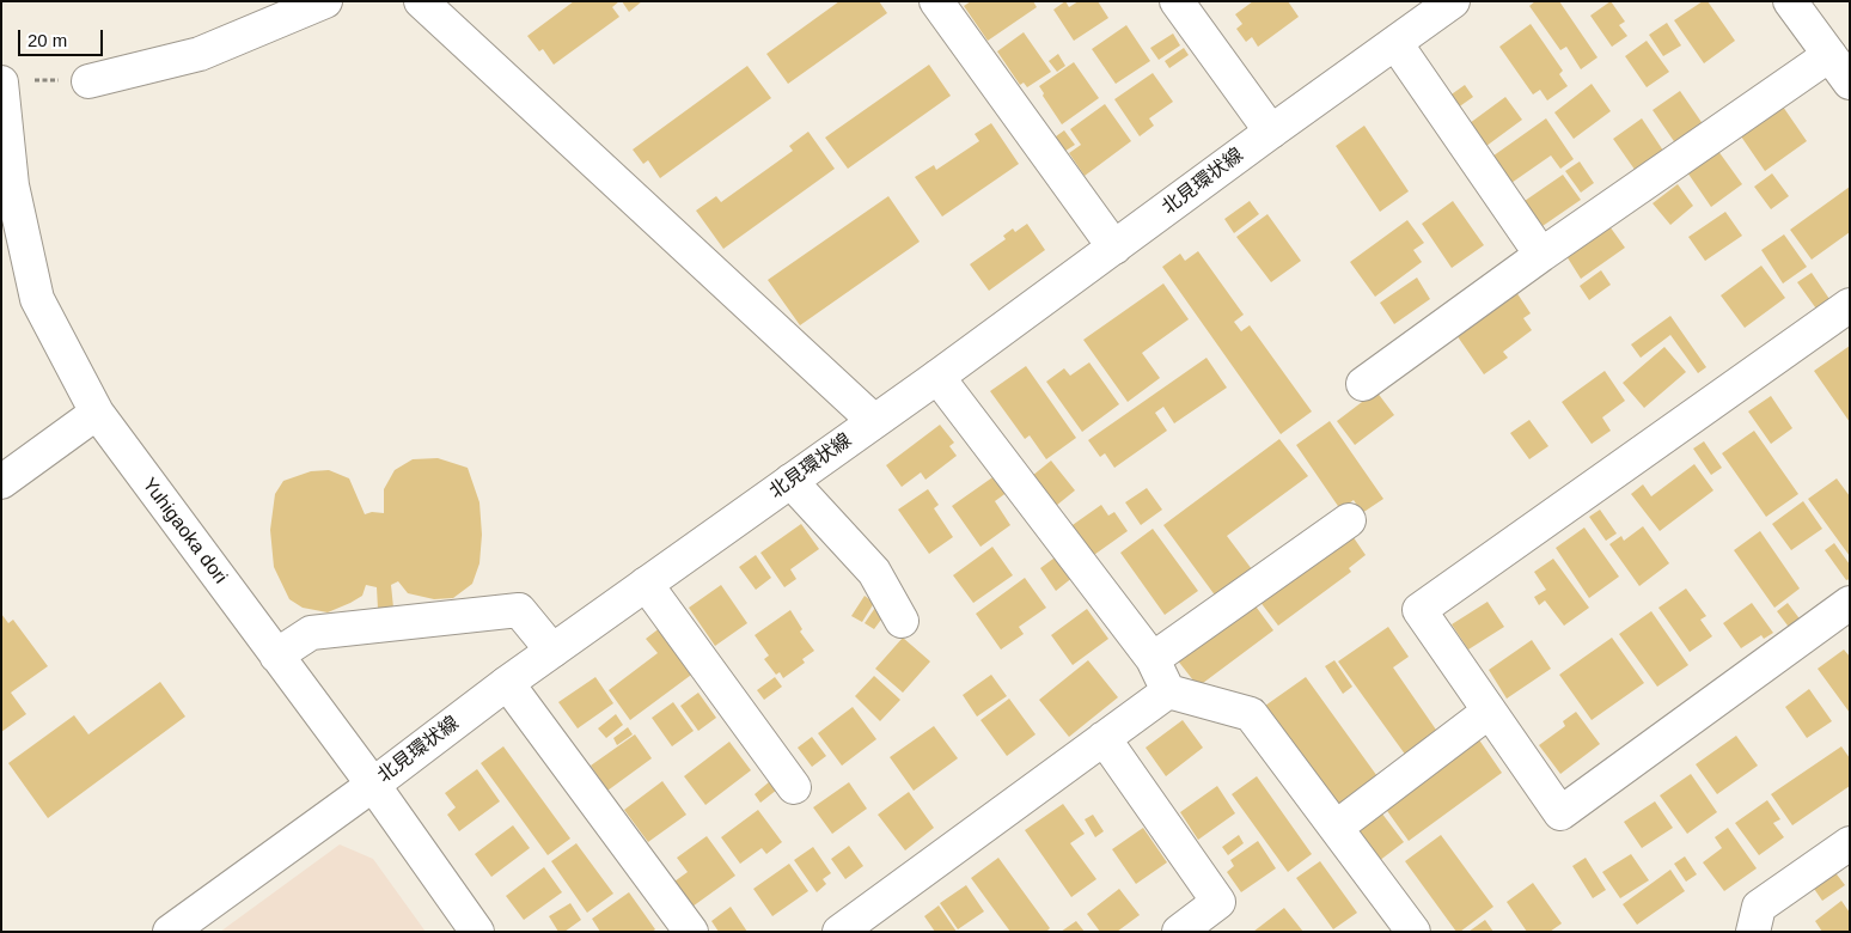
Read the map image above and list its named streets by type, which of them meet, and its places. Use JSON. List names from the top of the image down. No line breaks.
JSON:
{"streets":{"main road":["北見環状線","Yuhigaoka dori"]},"crossings":[["北見環状線","Yuhigaoka dori"]],"scale_bar":"20 m"}
